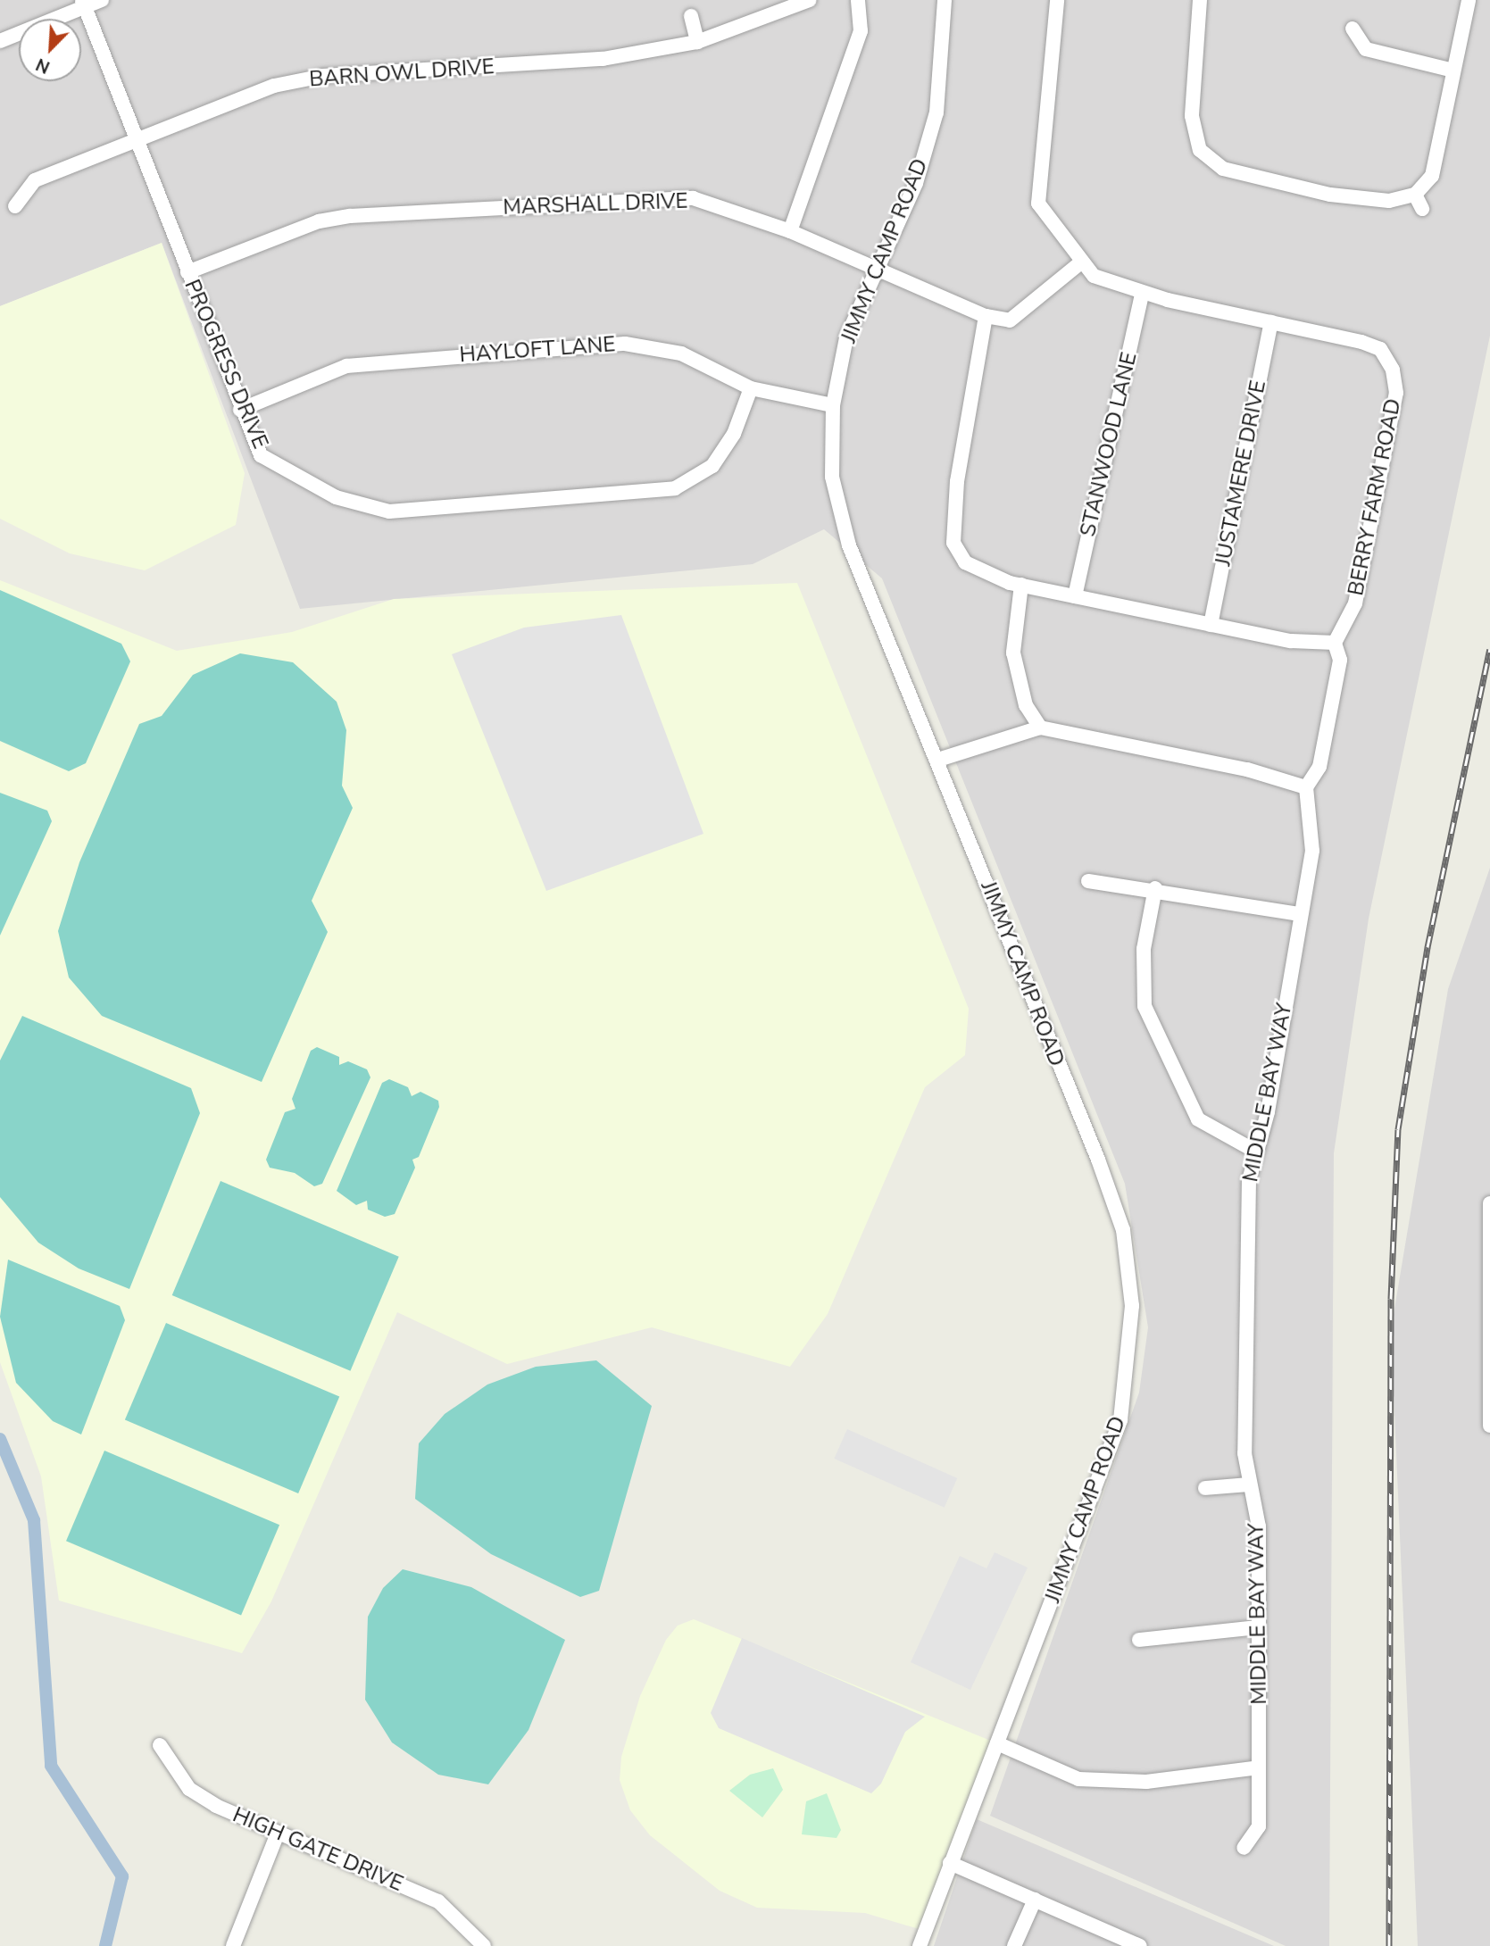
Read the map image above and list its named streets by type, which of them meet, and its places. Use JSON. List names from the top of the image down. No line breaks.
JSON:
{"streets":{"street":["BARN OWL DRIVE","MARSHALL DRIVE","JIMMY CAMP ROAD","HAYLOFT LANE","PROGRESS DRIVE","STANWOOD LANE","JUSTAMERE DRIVE","BERRY FARM ROAD","MIDDLE BAY WAY","HIGH GATE DRIVE"]},"crossings":[["BARN OWL DRIVE","PROGRESS DRIVE"],["MARSHALL DRIVE","JIMMY CAMP ROAD"],["MARSHALL DRIVE","PROGRESS DRIVE"],["MARSHALL DRIVE","BERRY FARM ROAD"],["JIMMY CAMP ROAD","HAYLOFT LANE"],["HAYLOFT LANE","PROGRESS DRIVE"],["STANWOOD LANE","BERRY FARM ROAD"],["JUSTAMERE DRIVE","BERRY FARM ROAD"]],"north":"bottom left"}
